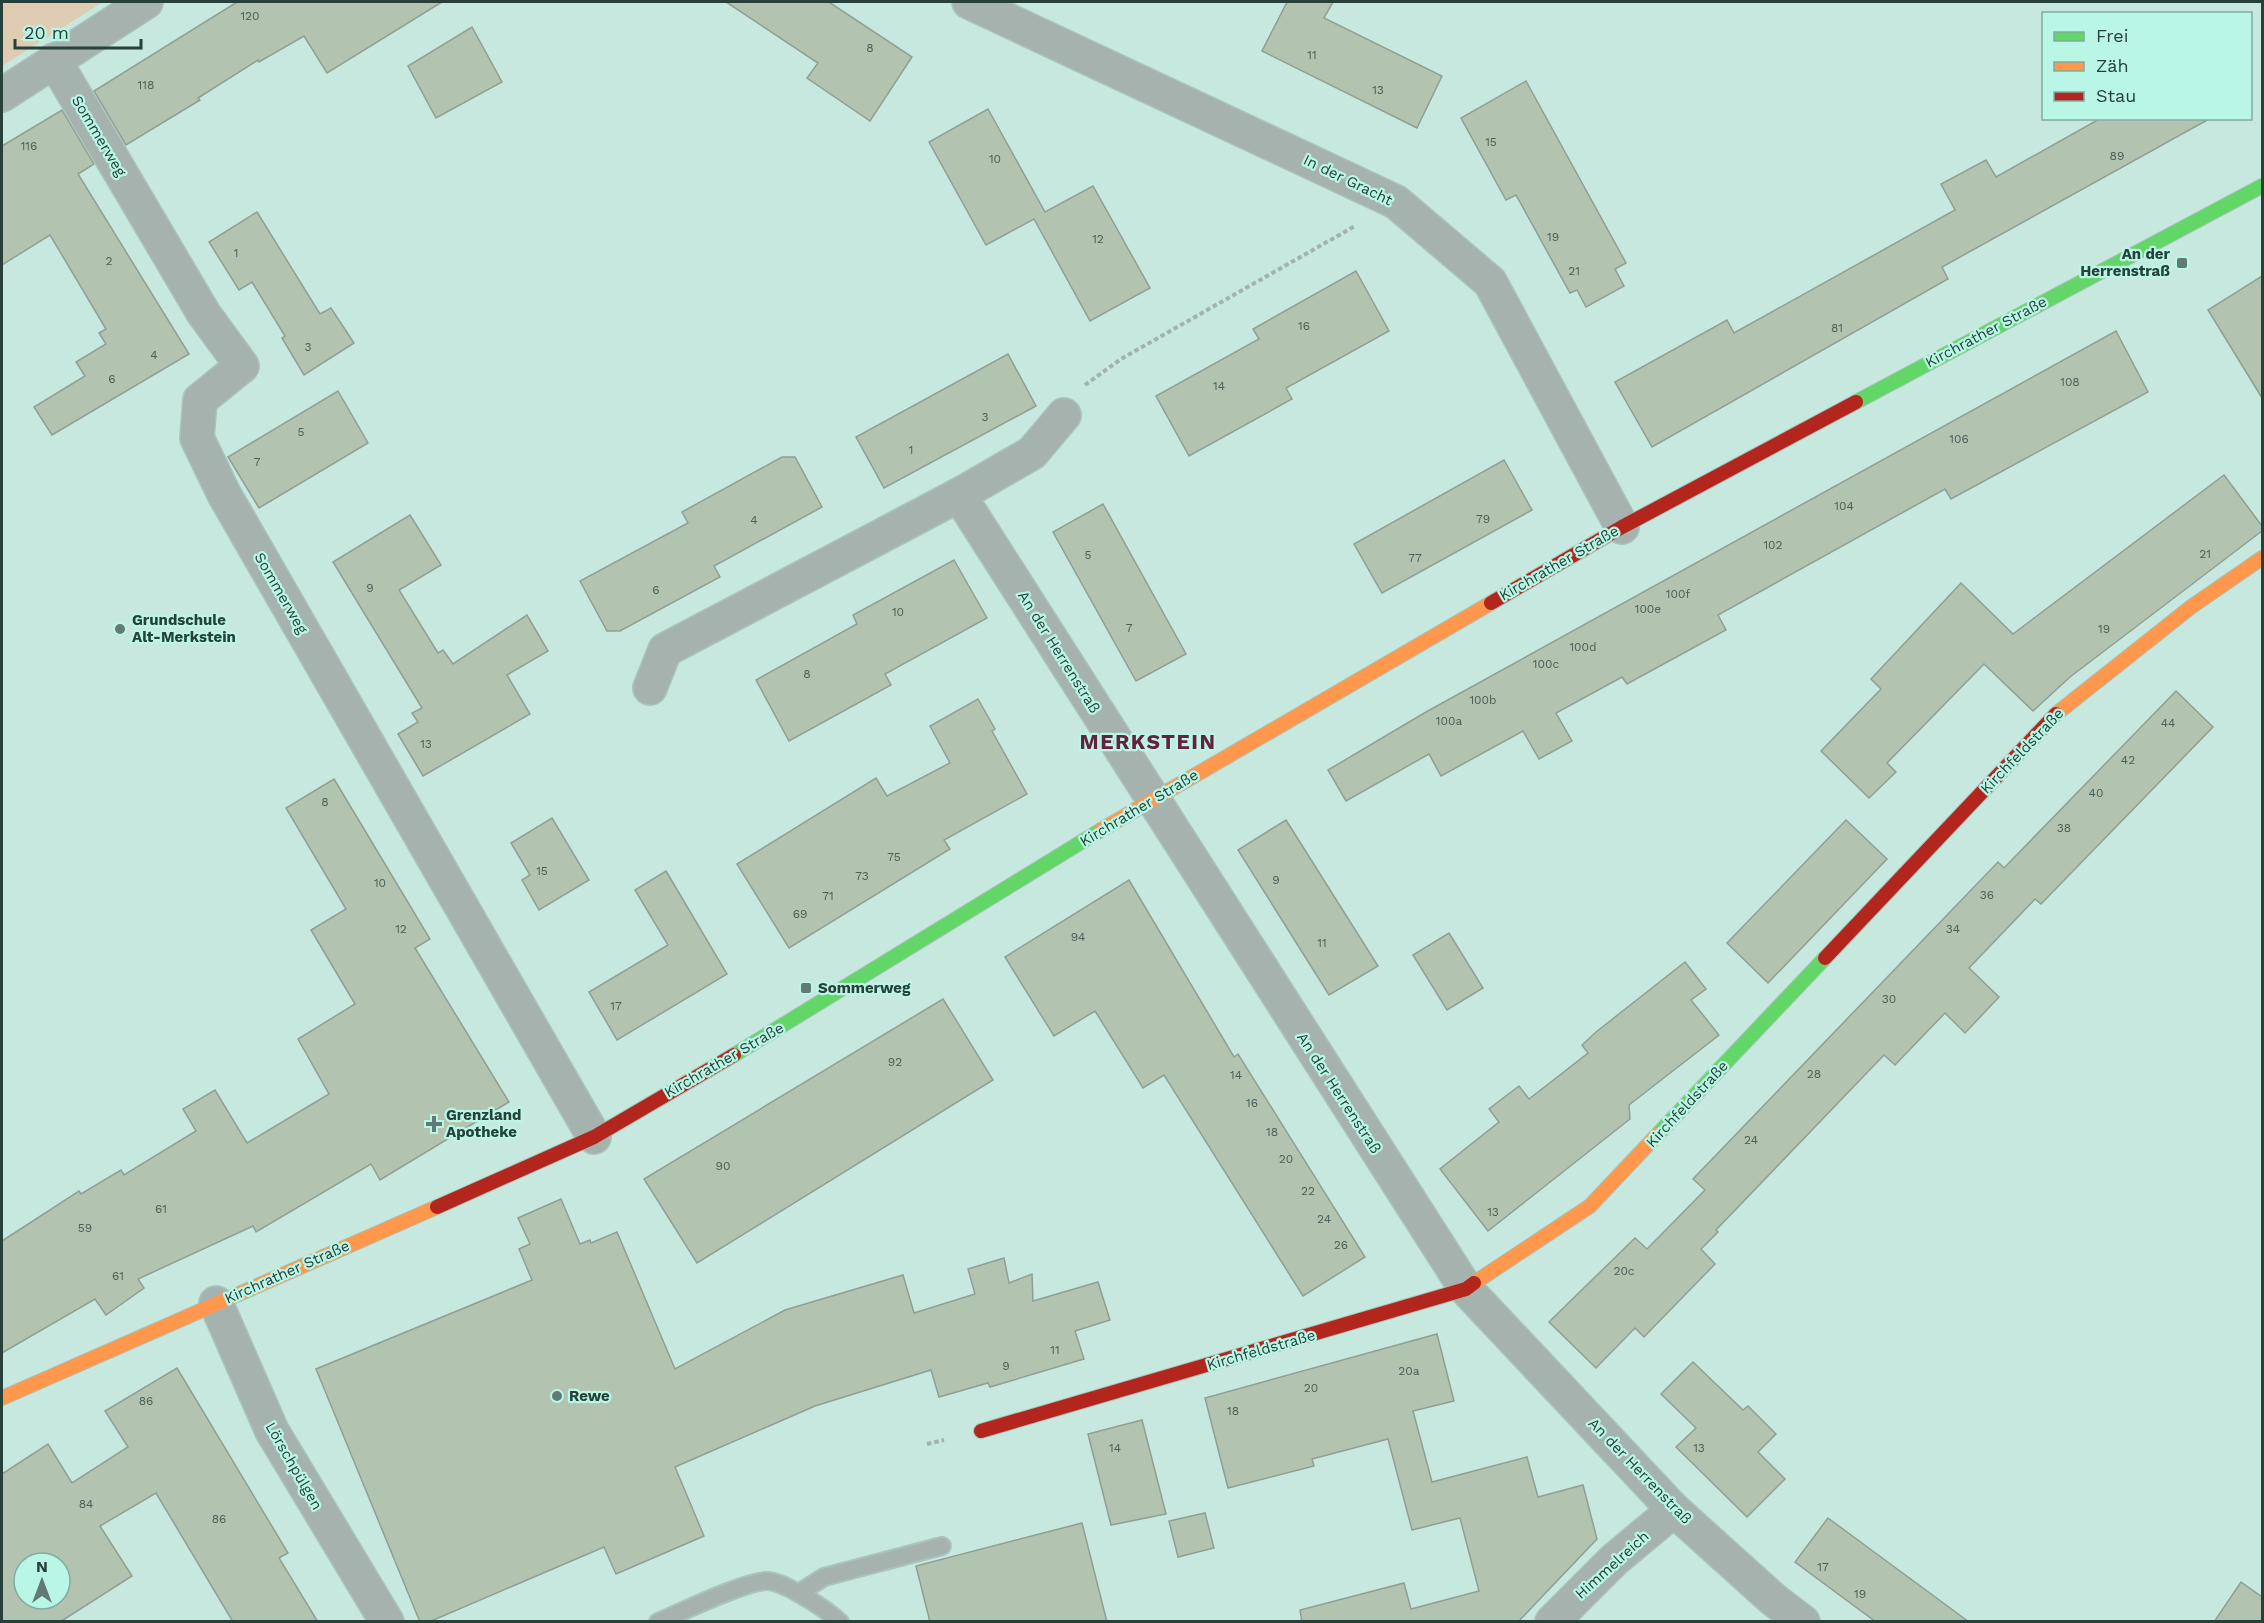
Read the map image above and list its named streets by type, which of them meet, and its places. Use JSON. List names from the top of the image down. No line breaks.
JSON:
{"streets":{"main road":["Kirchrather Straße","Kirchfeldstraße"],"street":["Sommerweg","In der Gracht","An der Herrenstraß","Lörschpülgen","Himmelreich"]},"crossings":[["Sommerweg","Kirchrather Straße"],["In der Gracht","Kirchrather Straße"],["Kirchrather Straße","An der Herrenstraß"],["Kirchrather Straße","Lörschpülgen"],["An der Herrenstraß","Kirchfeldstraße"],["An der Herrenstraß","Himmelreich"]],"districts":["MERKSTEIN"],"places":{"transit":["An der Herrenstraß","Sommerweg"],"other":["Grundschule Alt-Merkstein","Rewe"],"health":["Grenzland Apotheke"]},"house_numbers":["120","8","11","118","13","15","116","89","10","19","12","1","2","21","16","81","3","4","6","108","14","3","5","106","1","7","104","79","4","102","21","5","77","9","6","100f","100e","10","7","19","100d","100c","8","100b","100a","44","13","42","40","8","38","75","15","73","9","10","36","71","69","12","34","94","11","30","17","92","28","14","16","18","24","20","90","22","61","13","24","59","26","20c","61","11","9","20a","20","86","18","14","13","84","86","17","19"],"legend":["Frei","Zäh","Stau"],"scale_bar":"20 m","north":"top"}
